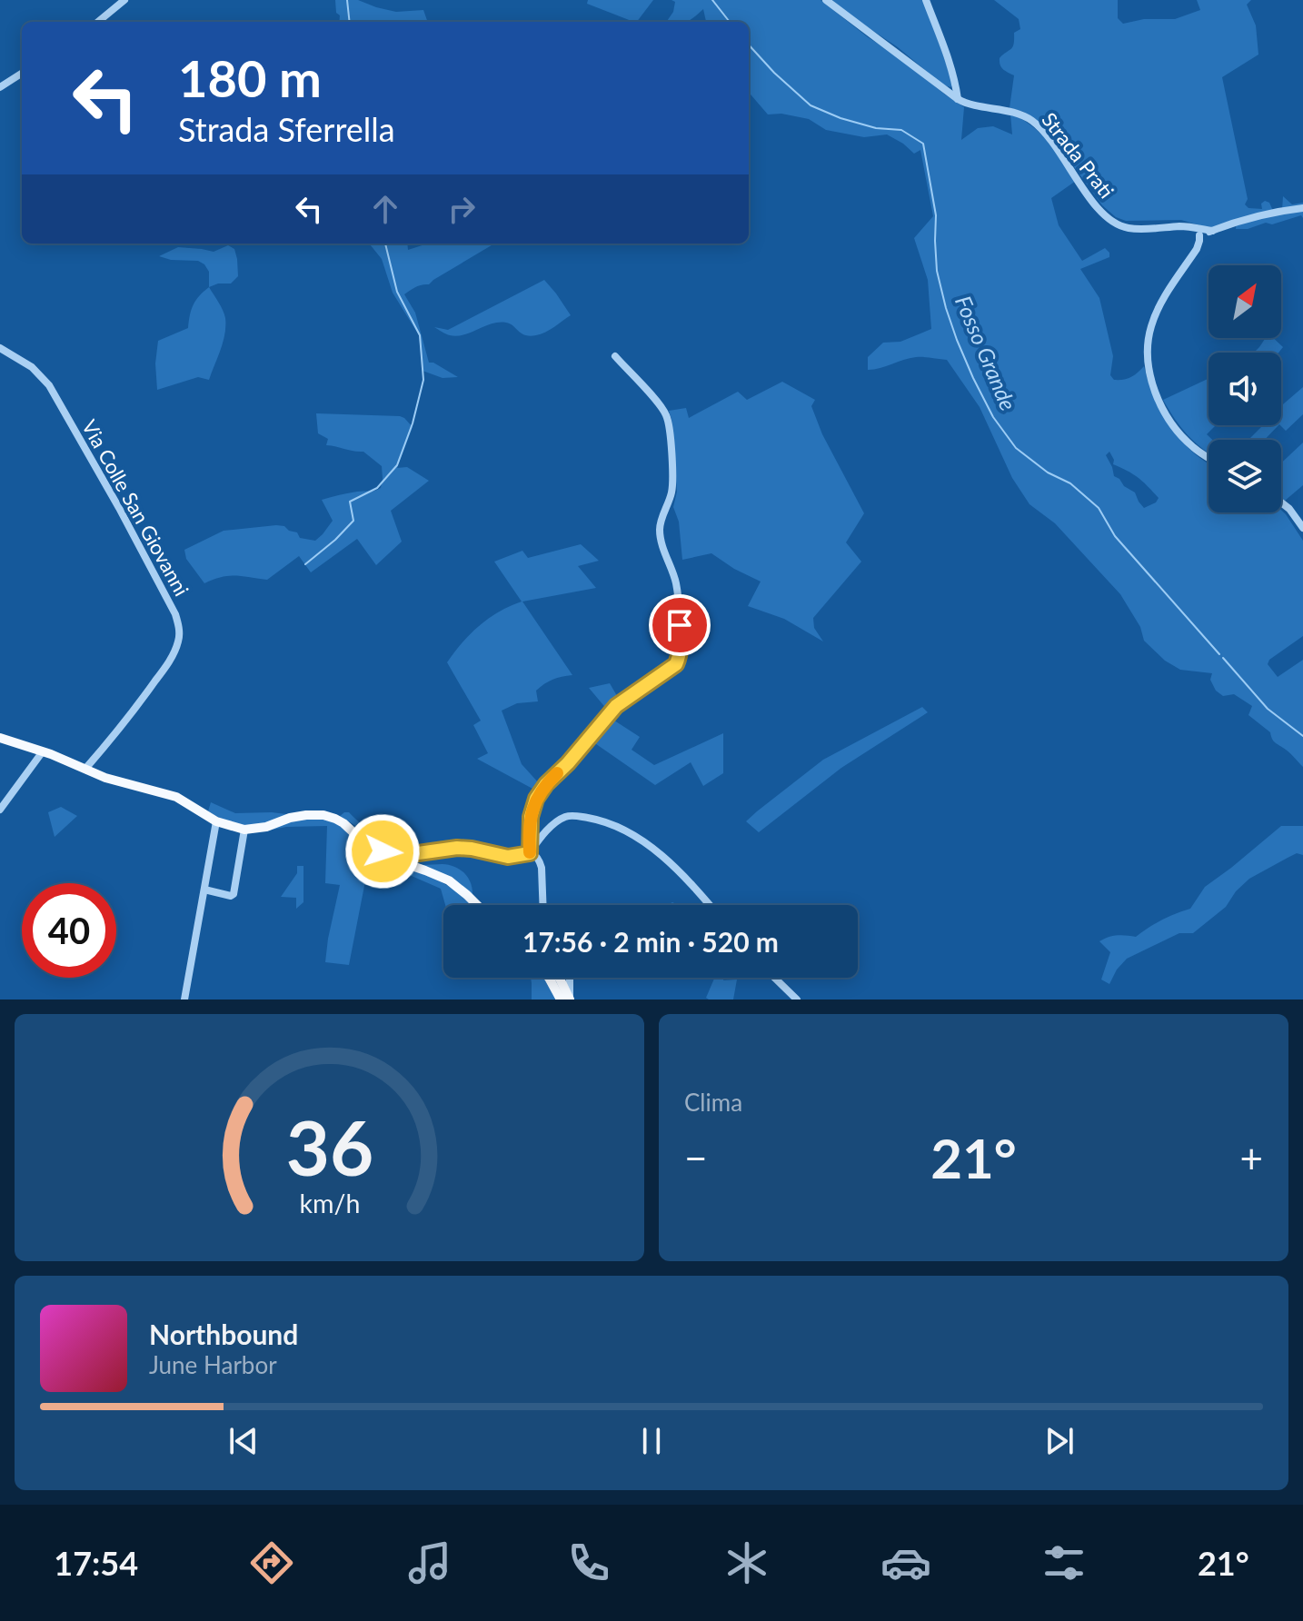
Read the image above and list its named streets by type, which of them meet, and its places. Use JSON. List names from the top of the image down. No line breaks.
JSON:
{"streets":{"street":["Strada Prati","Via Colle San Giovanni"]},"water":["Fosso Grande"],"north":"top right","page":{"turn":["180 m","Strada Sferrella"],"limit":"40","trip":"17:56 · 2 min · 520 m","tile":"Clima","heat":["−","21°","+"],"song":["Northbound","June Harbor"],"tabs":["17:54","21°"],"gauge":["36","km/h"]}}
